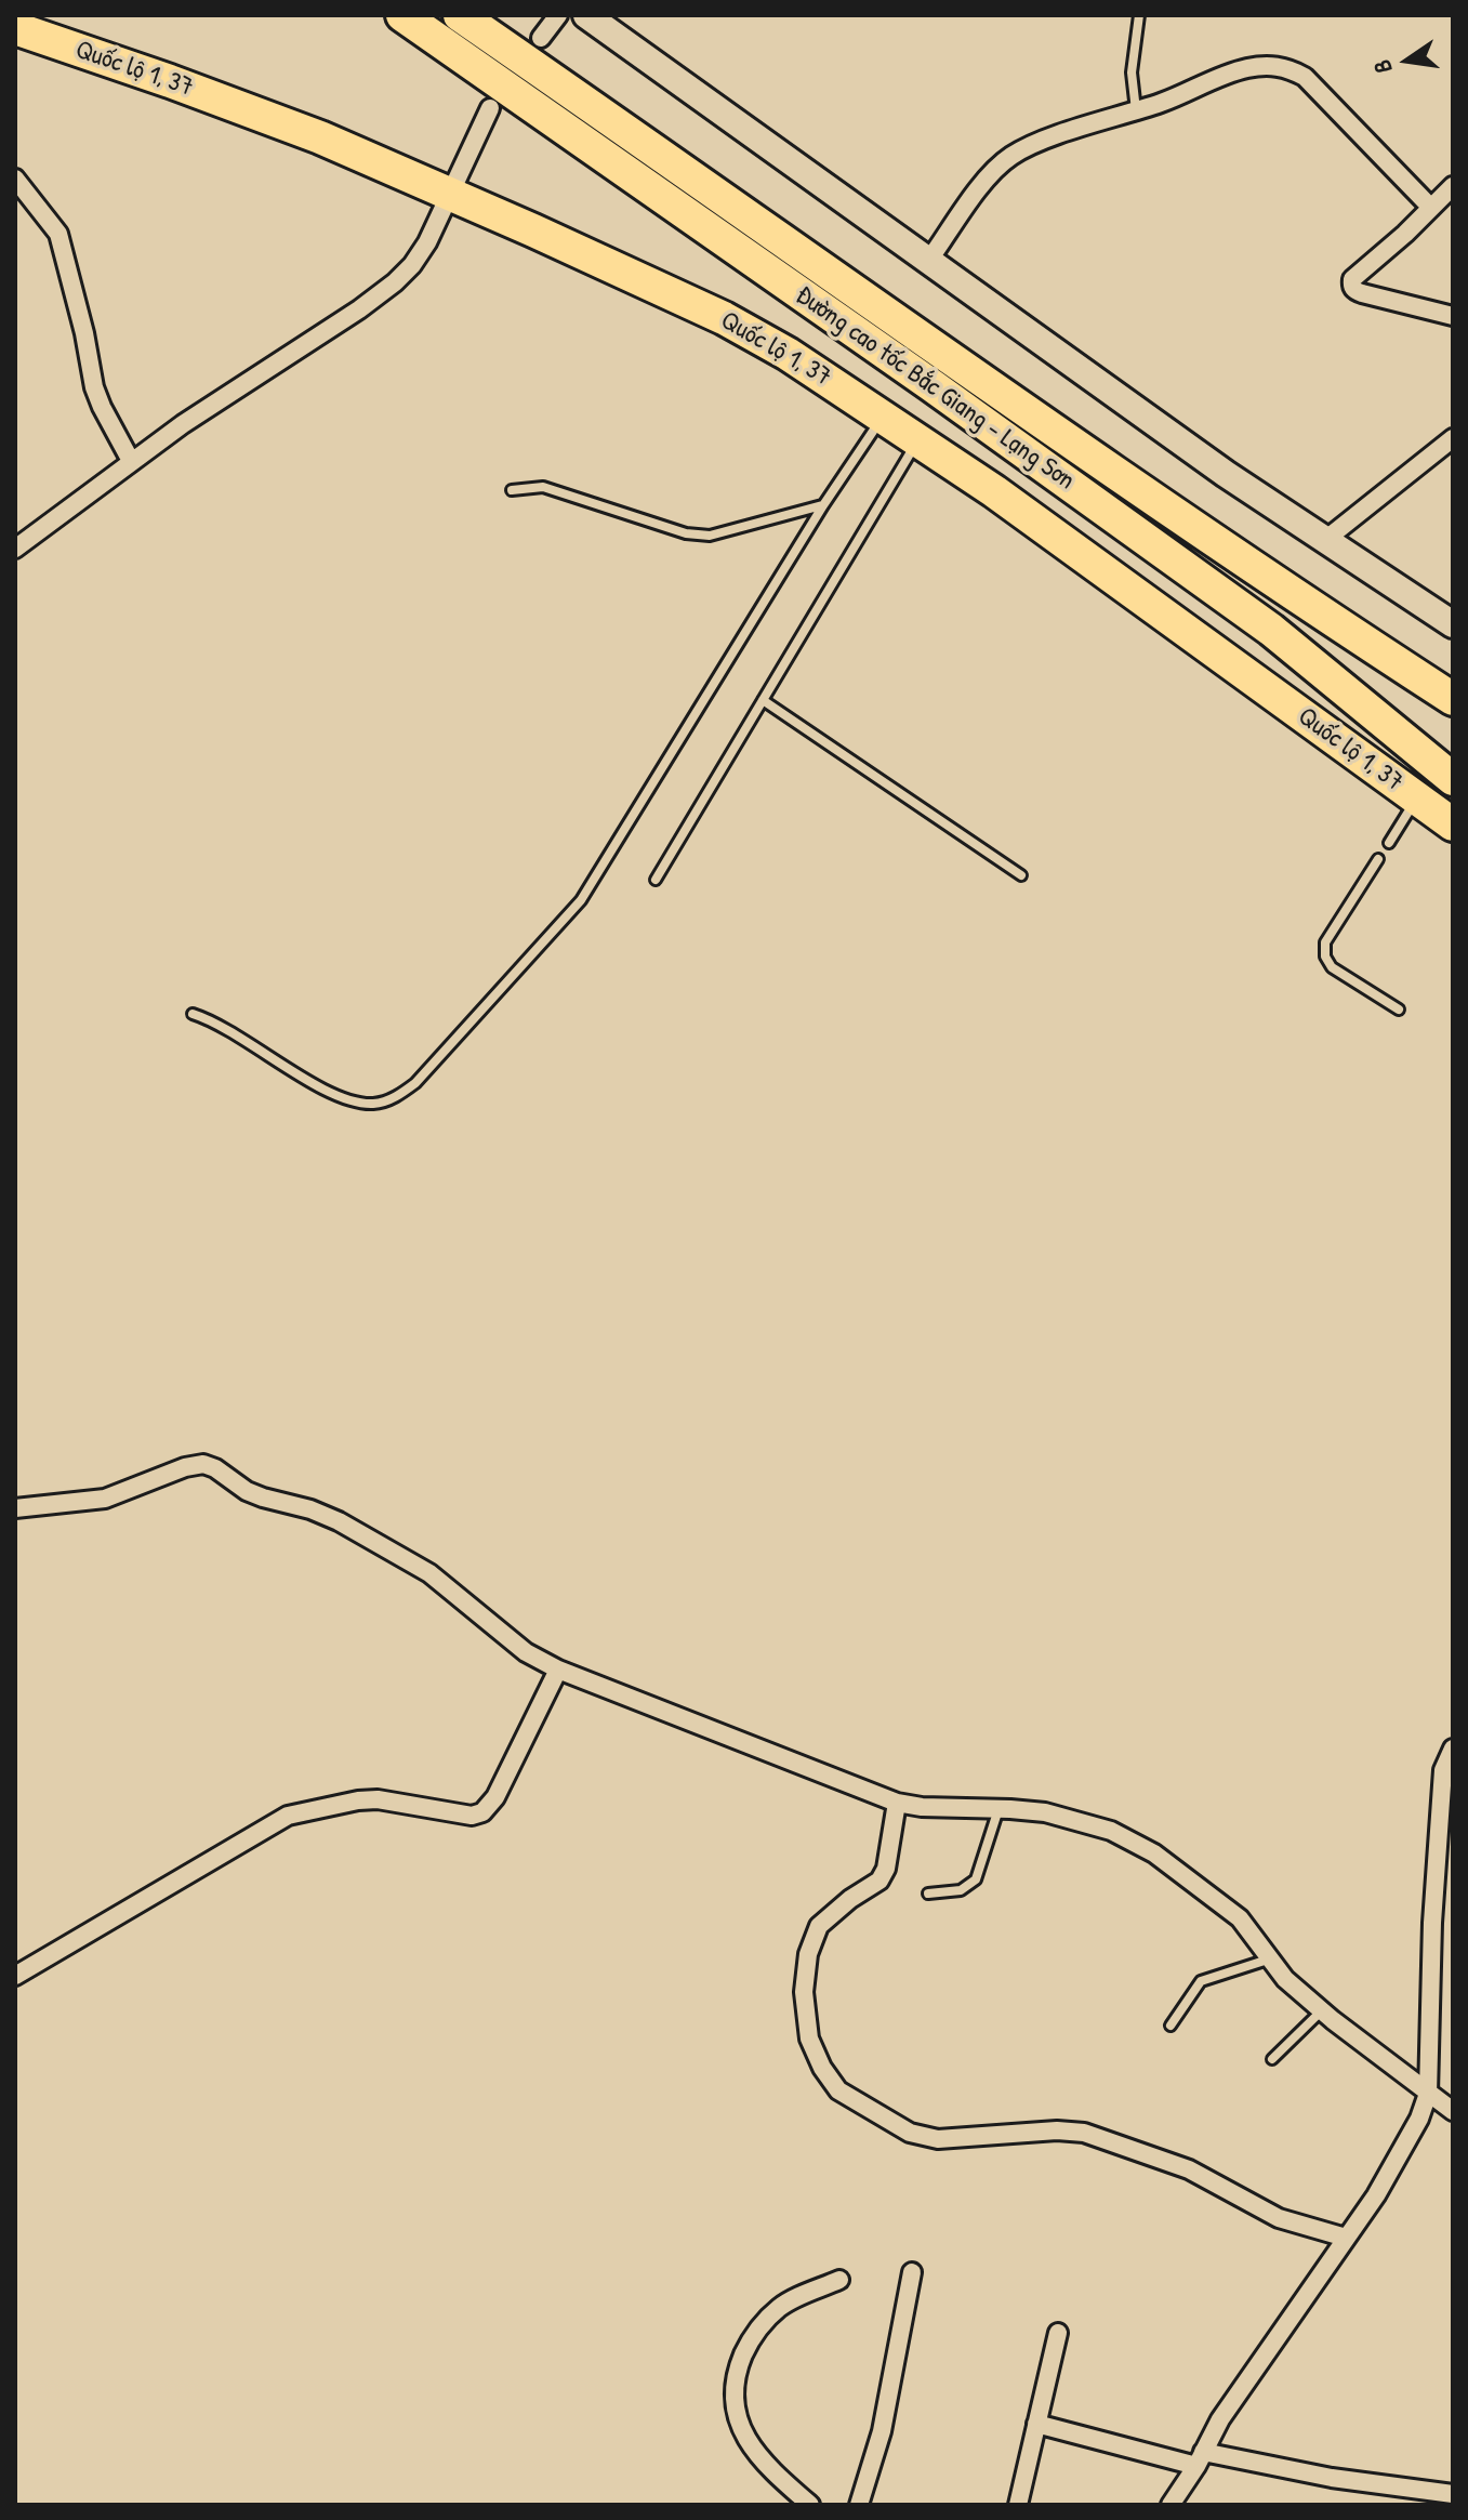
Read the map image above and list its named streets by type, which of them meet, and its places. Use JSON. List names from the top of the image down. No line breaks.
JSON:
{"streets":{"highway":["Quốc lộ 1, 37","Đường cao tốc Bắc Giang - Lạng Sơn"]},"north":"left"}
